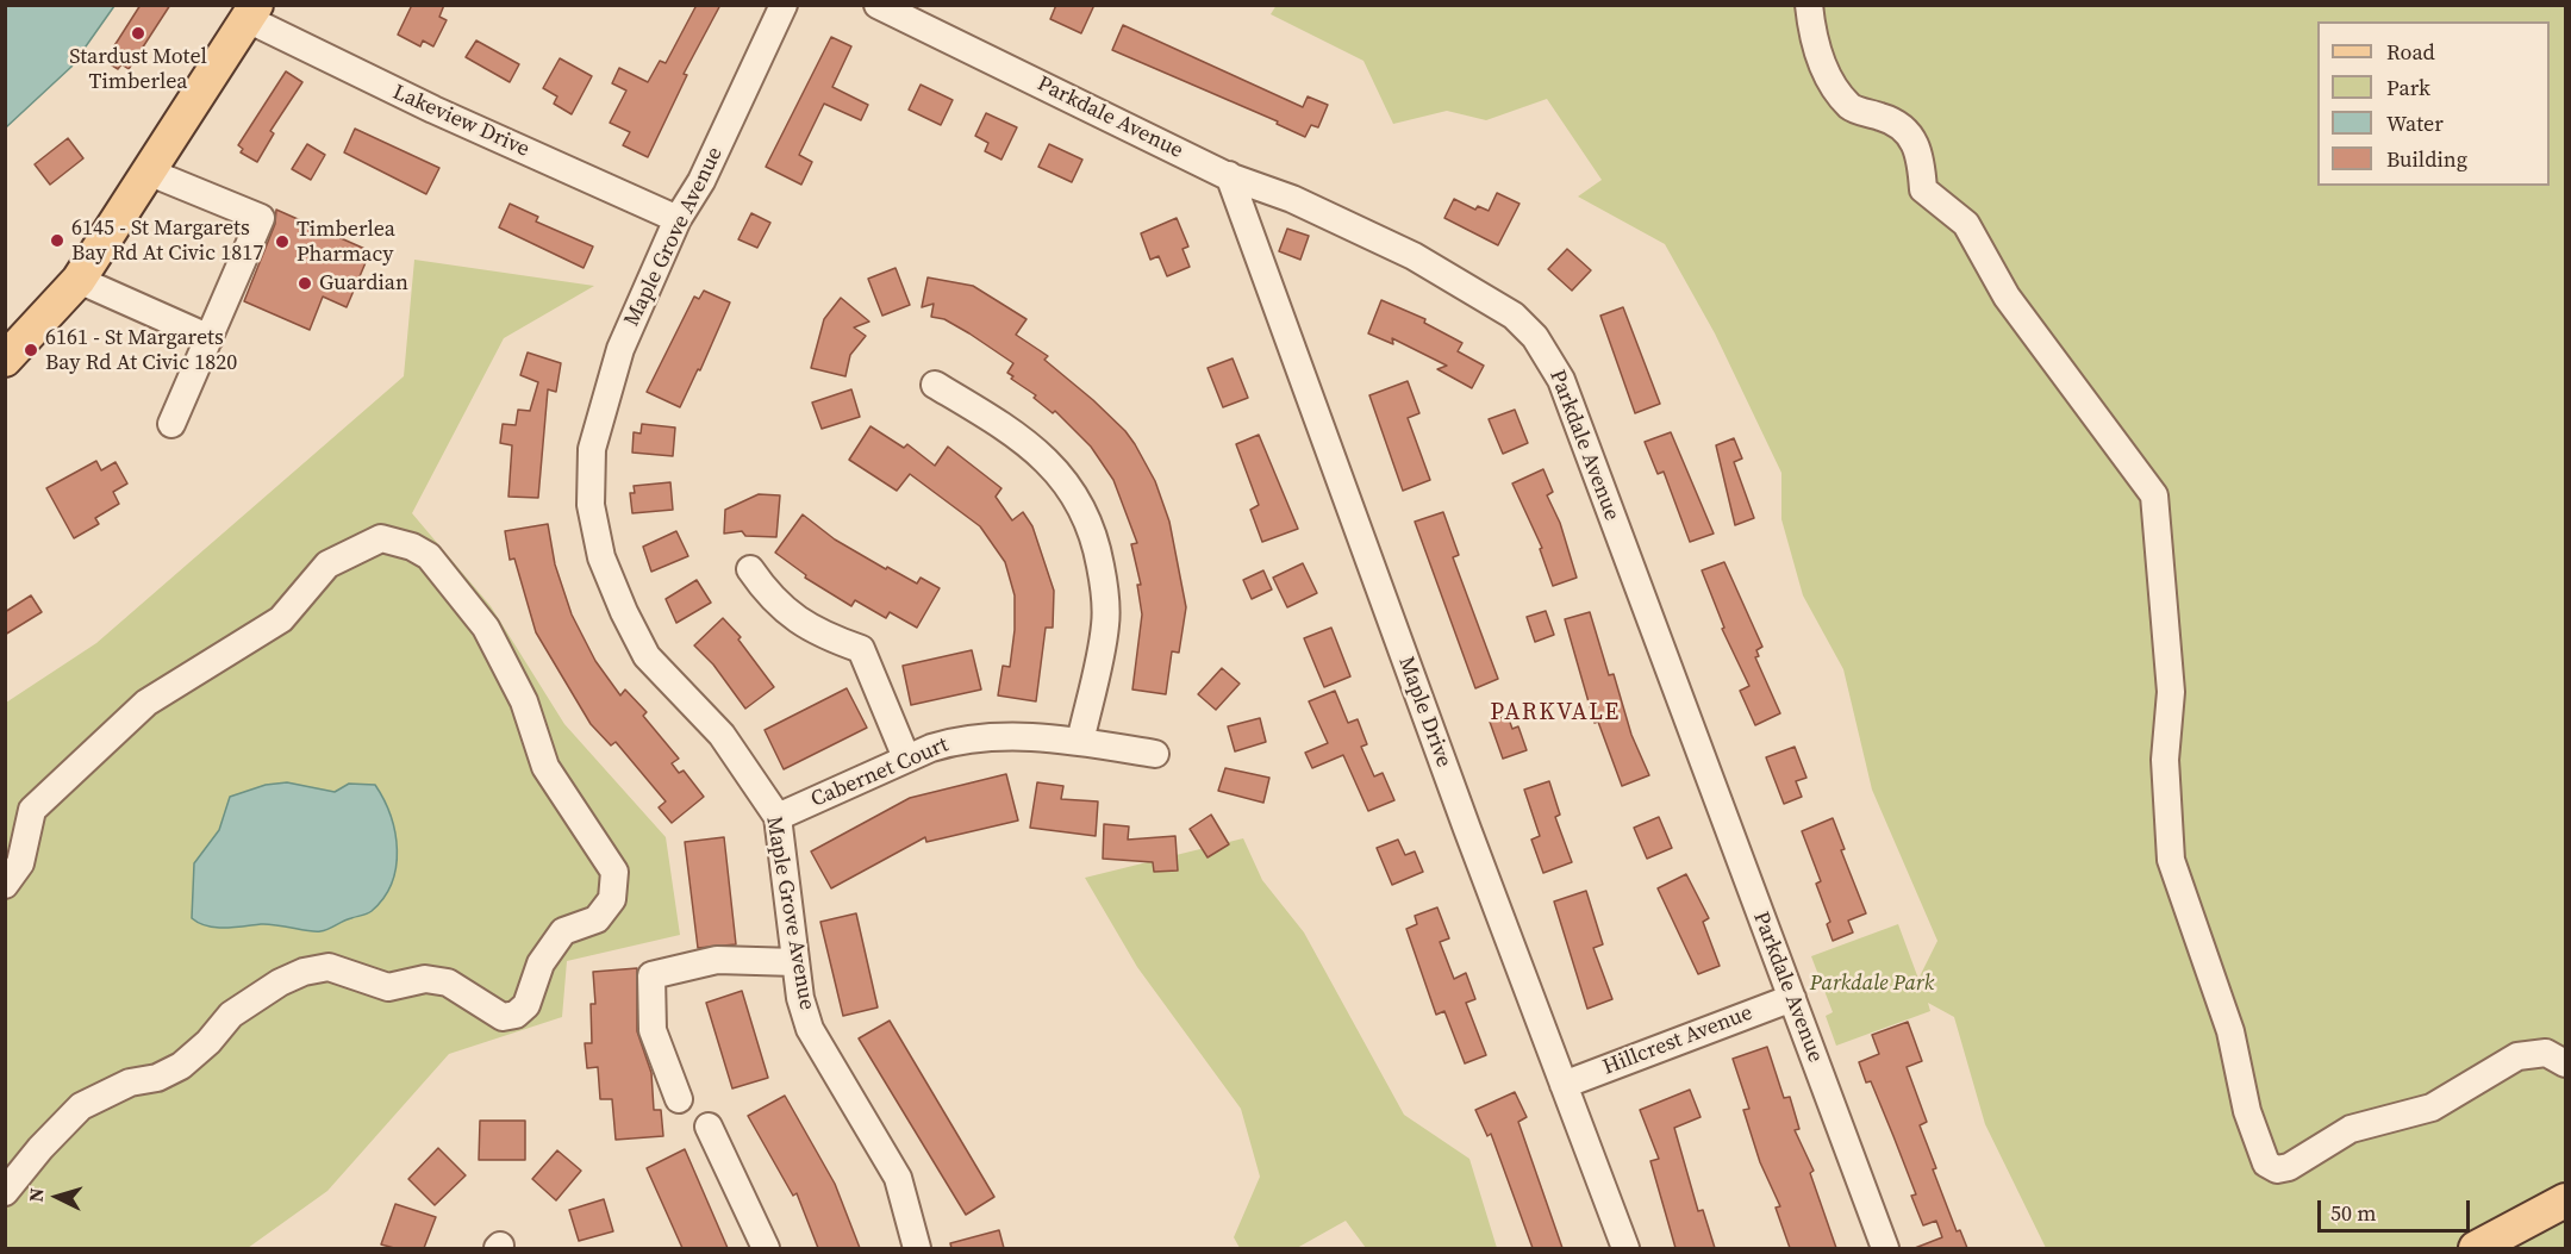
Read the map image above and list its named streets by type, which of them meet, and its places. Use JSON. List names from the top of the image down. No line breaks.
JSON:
{"streets":{"street":["Parkdale Avenue","Lakeview Drive","Maple Grove Avenue","Maple Drive","Cabernet Court","Hillcrest Avenue"]},"crossings":[["Parkdale Avenue","Maple Drive"],["Parkdale Avenue","Hillcrest Avenue"],["Lakeview Drive","Maple Grove Avenue"],["Maple Grove Avenue","Cabernet Court"],["Maple Drive","Hillcrest Avenue"]],"districts":["PARKVALE"],"parks":["Parkdale Park"],"places":["Stardust Motel Timberlea","6145 - St Margarets Bay Rd At Civic 1817","Timberlea Pharmacy","Guardian","6161 - St Margarets Bay Rd At Civic 1820"],"legend":["Road","Park","Water","Building"],"scale_bar":"50 m","north":"left"}
